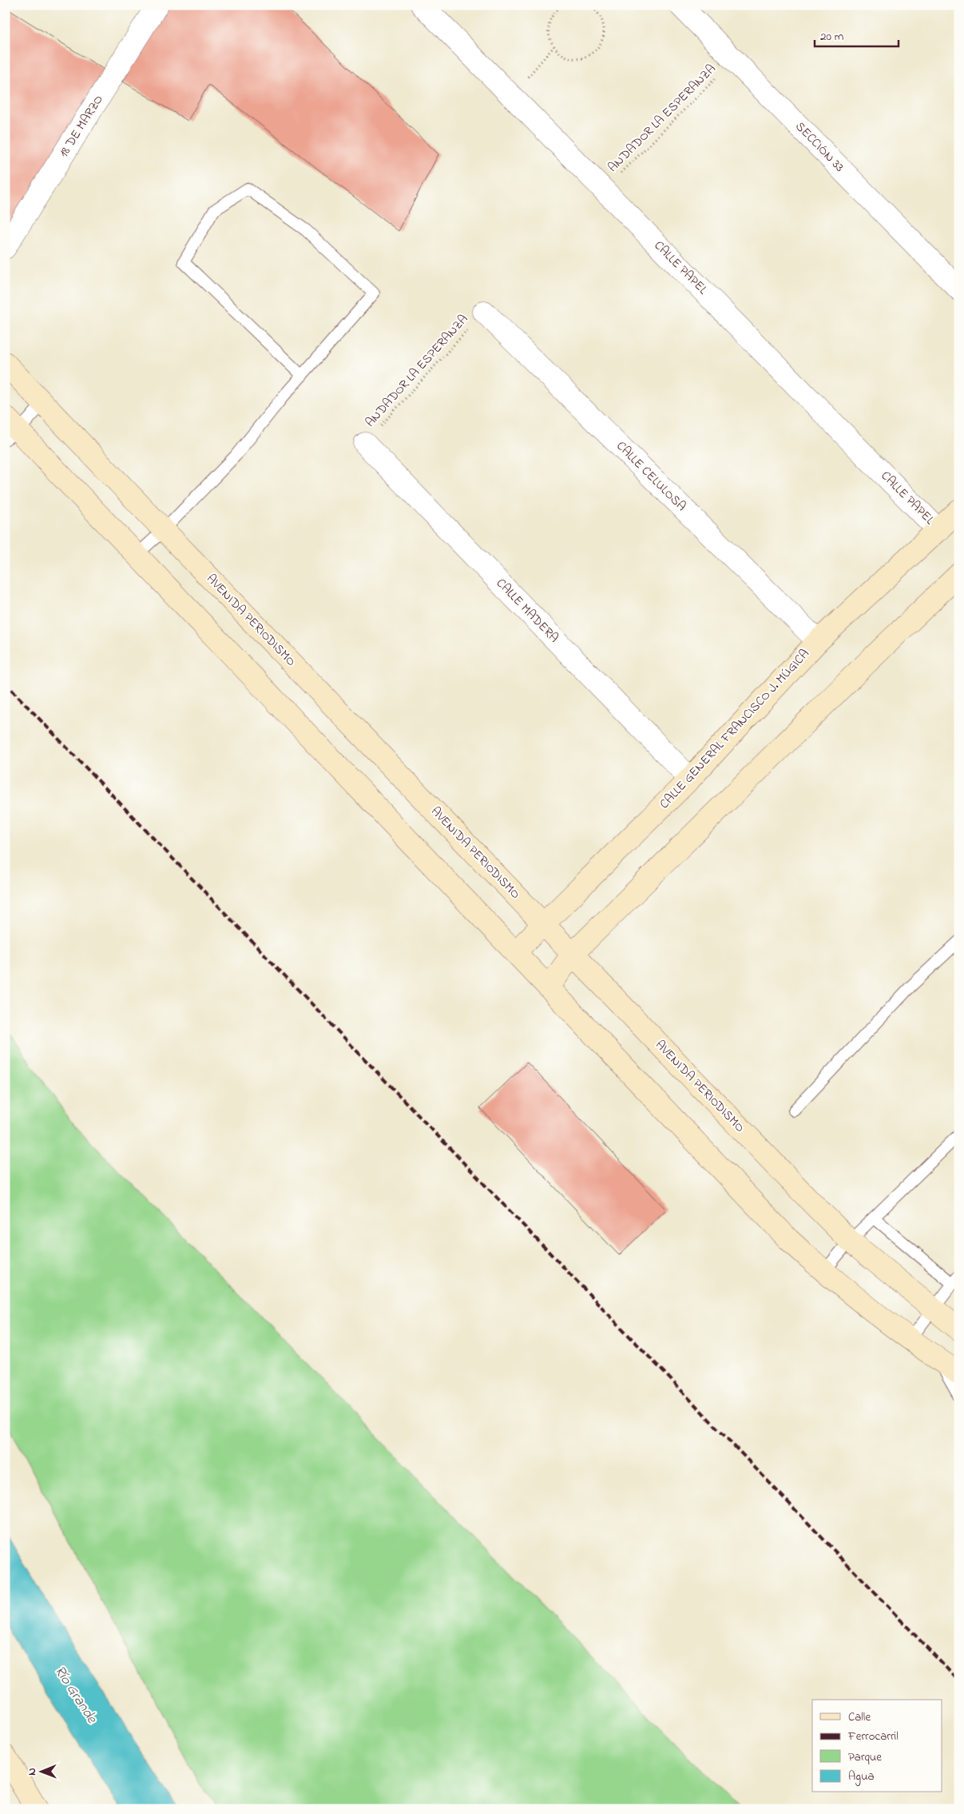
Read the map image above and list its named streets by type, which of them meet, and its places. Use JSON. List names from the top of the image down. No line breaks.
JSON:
{"streets":{"street":["18 DE MARZO","SECCIÓN 33","CALLE PAPEL","CALLE CELULOSA","CALLE MADERA","AVENIDA PERIODISMO","CALLE GENERAL FRANCISCO J. MÚGICA"],"path":["ANDADOR LA ESPERANZA"]},"crossings":[["ANDADOR LA ESPERANZA","SECCIÓN 33"],["ANDADOR LA ESPERANZA","CALLE PAPEL"],["ANDADOR LA ESPERANZA","CALLE CELULOSA"],["ANDADOR LA ESPERANZA","CALLE MADERA"],["CALLE PAPEL","CALLE GENERAL FRANCISCO J. MÚGICA"],["CALLE CELULOSA","CALLE GENERAL FRANCISCO J. MÚGICA"],["CALLE MADERA","CALLE GENERAL FRANCISCO J. MÚGICA"],["AVENIDA PERIODISMO","CALLE GENERAL FRANCISCO J. MÚGICA"]],"water":["Río Grande"],"legend":["Calle","Ferrocarril","Parque","Agua"],"scale_bar":"20 m","north":"left"}
